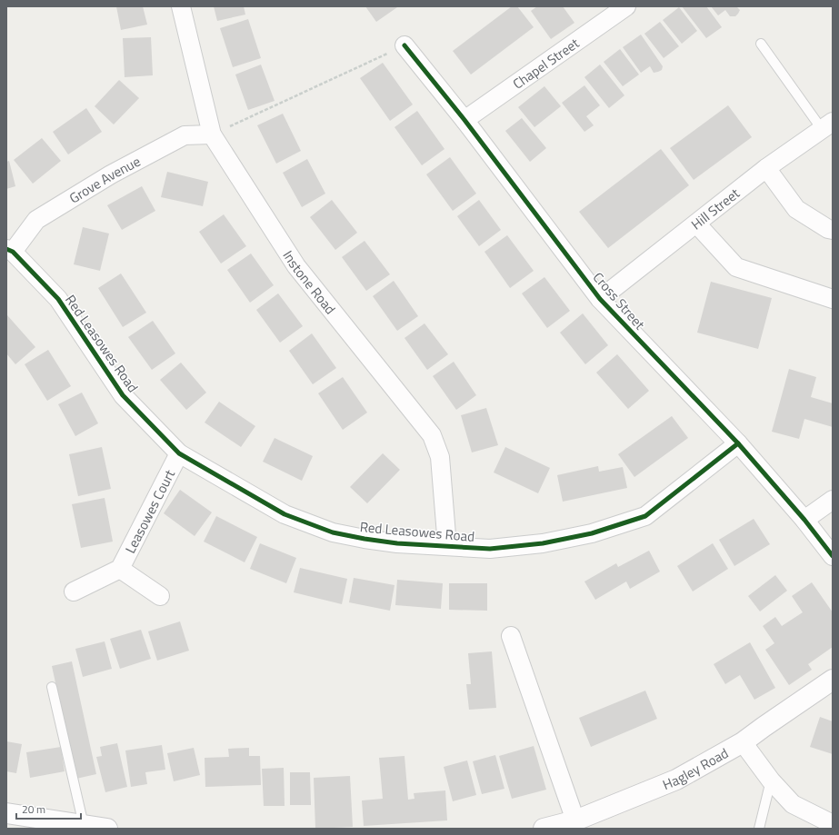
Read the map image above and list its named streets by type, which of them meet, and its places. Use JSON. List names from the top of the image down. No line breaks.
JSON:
{"streets":{"main road":["Hagley Road"],"street":["Chapel Street","Grove Avenue","Hill Street","Instone Road","Cross Street","Red Leasowes Road","Leasowes Court"]},"crossings":[["Chapel Street","Cross Street"],["Grove Avenue","Instone Road"],["Grove Avenue","Red Leasowes Road"],["Hill Street","Cross Street"],["Instone Road","Red Leasowes Road"],["Cross Street","Red Leasowes Road"],["Red Leasowes Road","Leasowes Court"]],"scale_bar":"20 m"}
